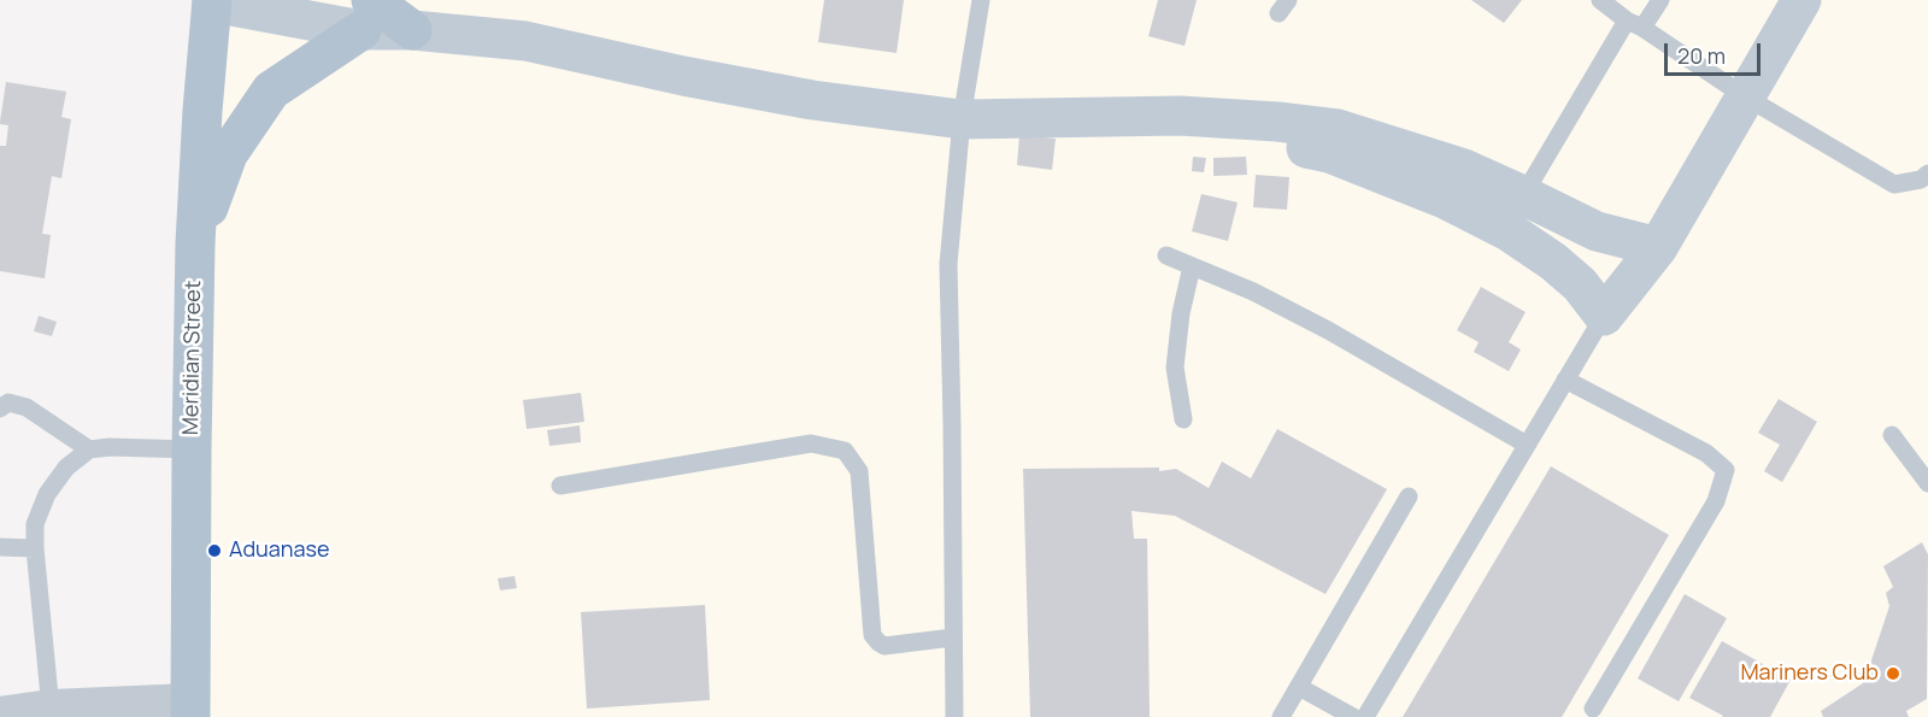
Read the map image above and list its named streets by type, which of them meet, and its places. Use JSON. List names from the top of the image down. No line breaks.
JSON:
{"streets":{"main road":["Meridian Street"]},"places":["Aduanase","Mariners Club"],"scale_bar":"20 m"}
